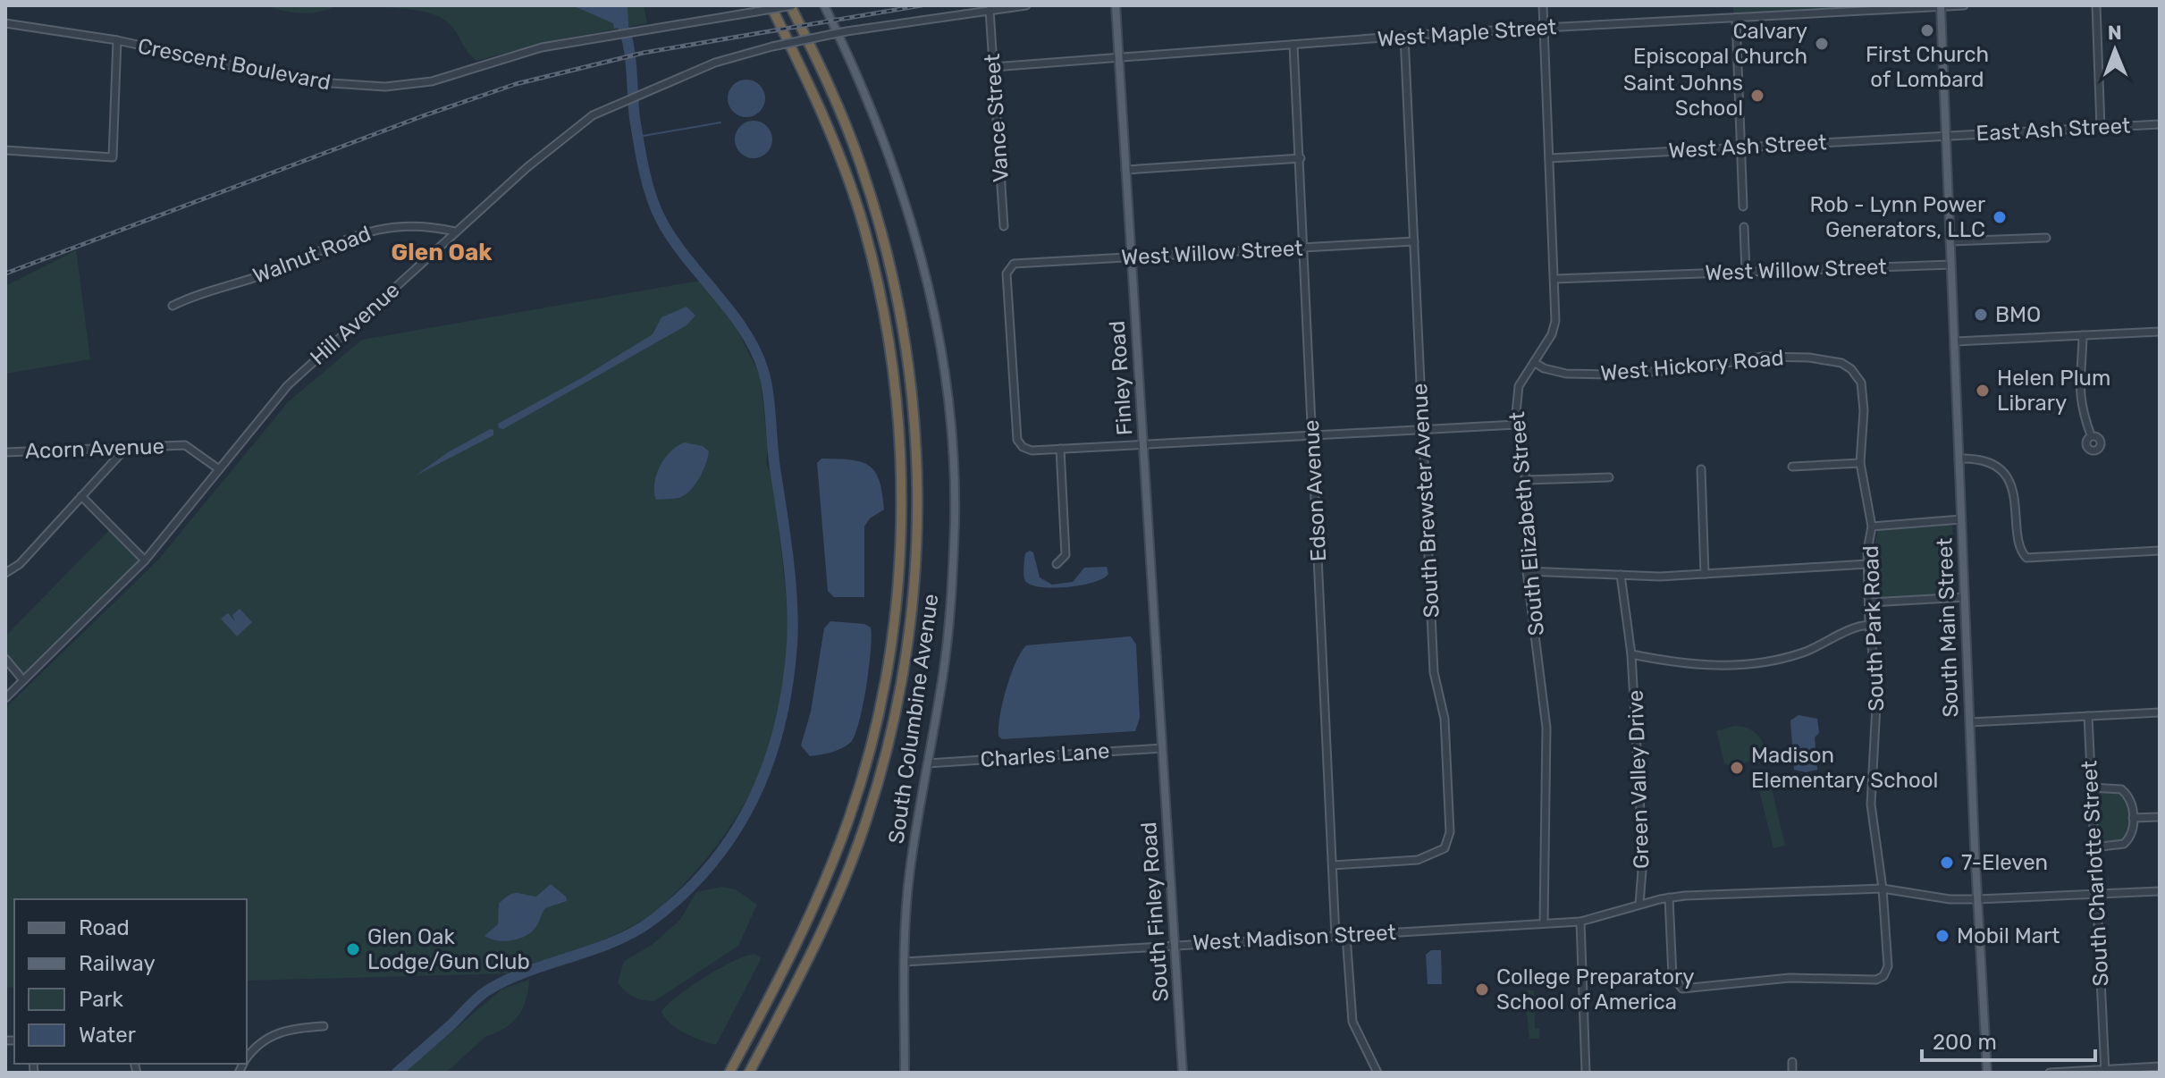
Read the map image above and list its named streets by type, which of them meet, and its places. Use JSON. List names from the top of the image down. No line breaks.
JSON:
{"streets":{"main road":["Finley Road","South Main Street","South Columbine Avenue","South Finley Road"],"street":["West Maple Street","Crescent Boulevard","Vance Street","East Ash Street","West Ash Street","West Willow Street","Walnut Road","Hill Avenue","West Hickory Road","Acorn Avenue","Edson Avenue","South Brewster Avenue","South Elizabeth Street","South Park Road","Charles Lane","Green Valley Drive","South Charlotte Street","West Madison Street"]},"crossings":[["West Maple Street","Vance Street"],["West Maple Street","Finley Road"],["West Maple Street","Edson Avenue"],["West Maple Street","South Brewster Avenue"],["West Maple Street","South Elizabeth Street"],["West Maple Street","South Main Street"],["Vance Street","Hill Avenue"],["East Ash Street","West Ash Street"],["East Ash Street","South Main Street"],["West Ash Street","South Elizabeth Street"],["West Ash Street","South Main Street"],["West Willow Street","Finley Road"],["West Willow Street","Edson Avenue"],["West Willow Street","South Brewster Avenue"],["West Willow Street","South Elizabeth Street"],["West Willow Street","South Main Street"],["Walnut Road","Hill Avenue"],["Hill Avenue","Acorn Avenue"],["West Hickory Road","South Elizabeth Street"],["West Hickory Road","South Park Road"],["Finley Road","Charles Lane"],["Finley Road","South Finley Road"],["Edson Avenue","South Brewster Avenue"],["Edson Avenue","West Madison Street"],["South Elizabeth Street","West Madison Street"],["South Park Road","Green Valley Drive"],["South Columbine Avenue","Charles Lane"],["South Columbine Avenue","West Madison Street"],["Charles Lane","South Finley Road"],["Green Valley Drive","West Madison Street"],["South Finley Road","West Madison Street"]],"districts":["Glen Oak"],"places":["First Church of Lombard","Calvary Episcopal Church","Saint Johns School","Rob - Lynn Power Generators, LLC","BMO","Helen Plum Library","Madison Elementary School","7-Eleven","Mobil Mart","Glen Oak Lodge/Gun Club","College Preparatory School of America"],"legend":["Road","Railway","Park","Water"],"scale_bar":"200 m","north":"top"}
